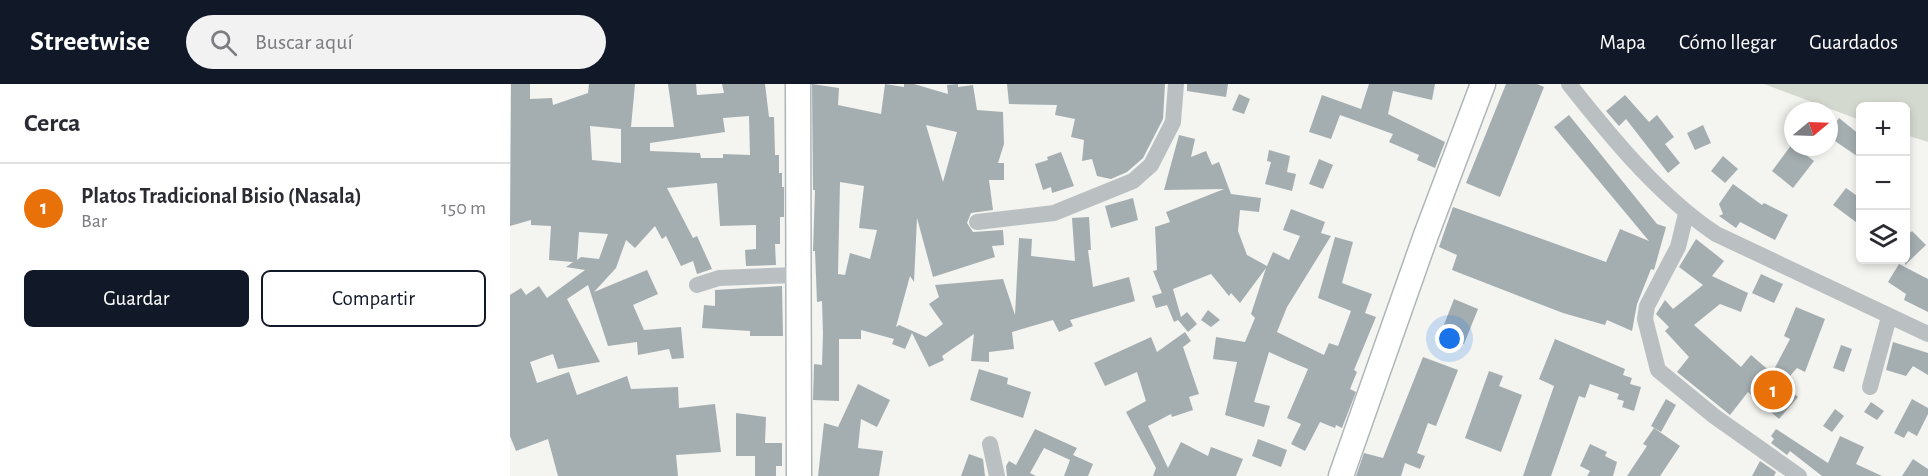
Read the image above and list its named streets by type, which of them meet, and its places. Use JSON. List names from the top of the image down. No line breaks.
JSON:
{"north":"right","page":{"header":"Streetwise","search":"Buscar aquí","nav":["Mapa","Cómo llegar","Guardados"],"heading":"Cerca","map_buttons":["+","−"],"list":[{"mark":"1","name":"Platos Tradicional Bisio (Nasala)","note":"Bar","value":"150 m"}],"buttons":["Guardar","Compartir"],"pins":"1"}}
